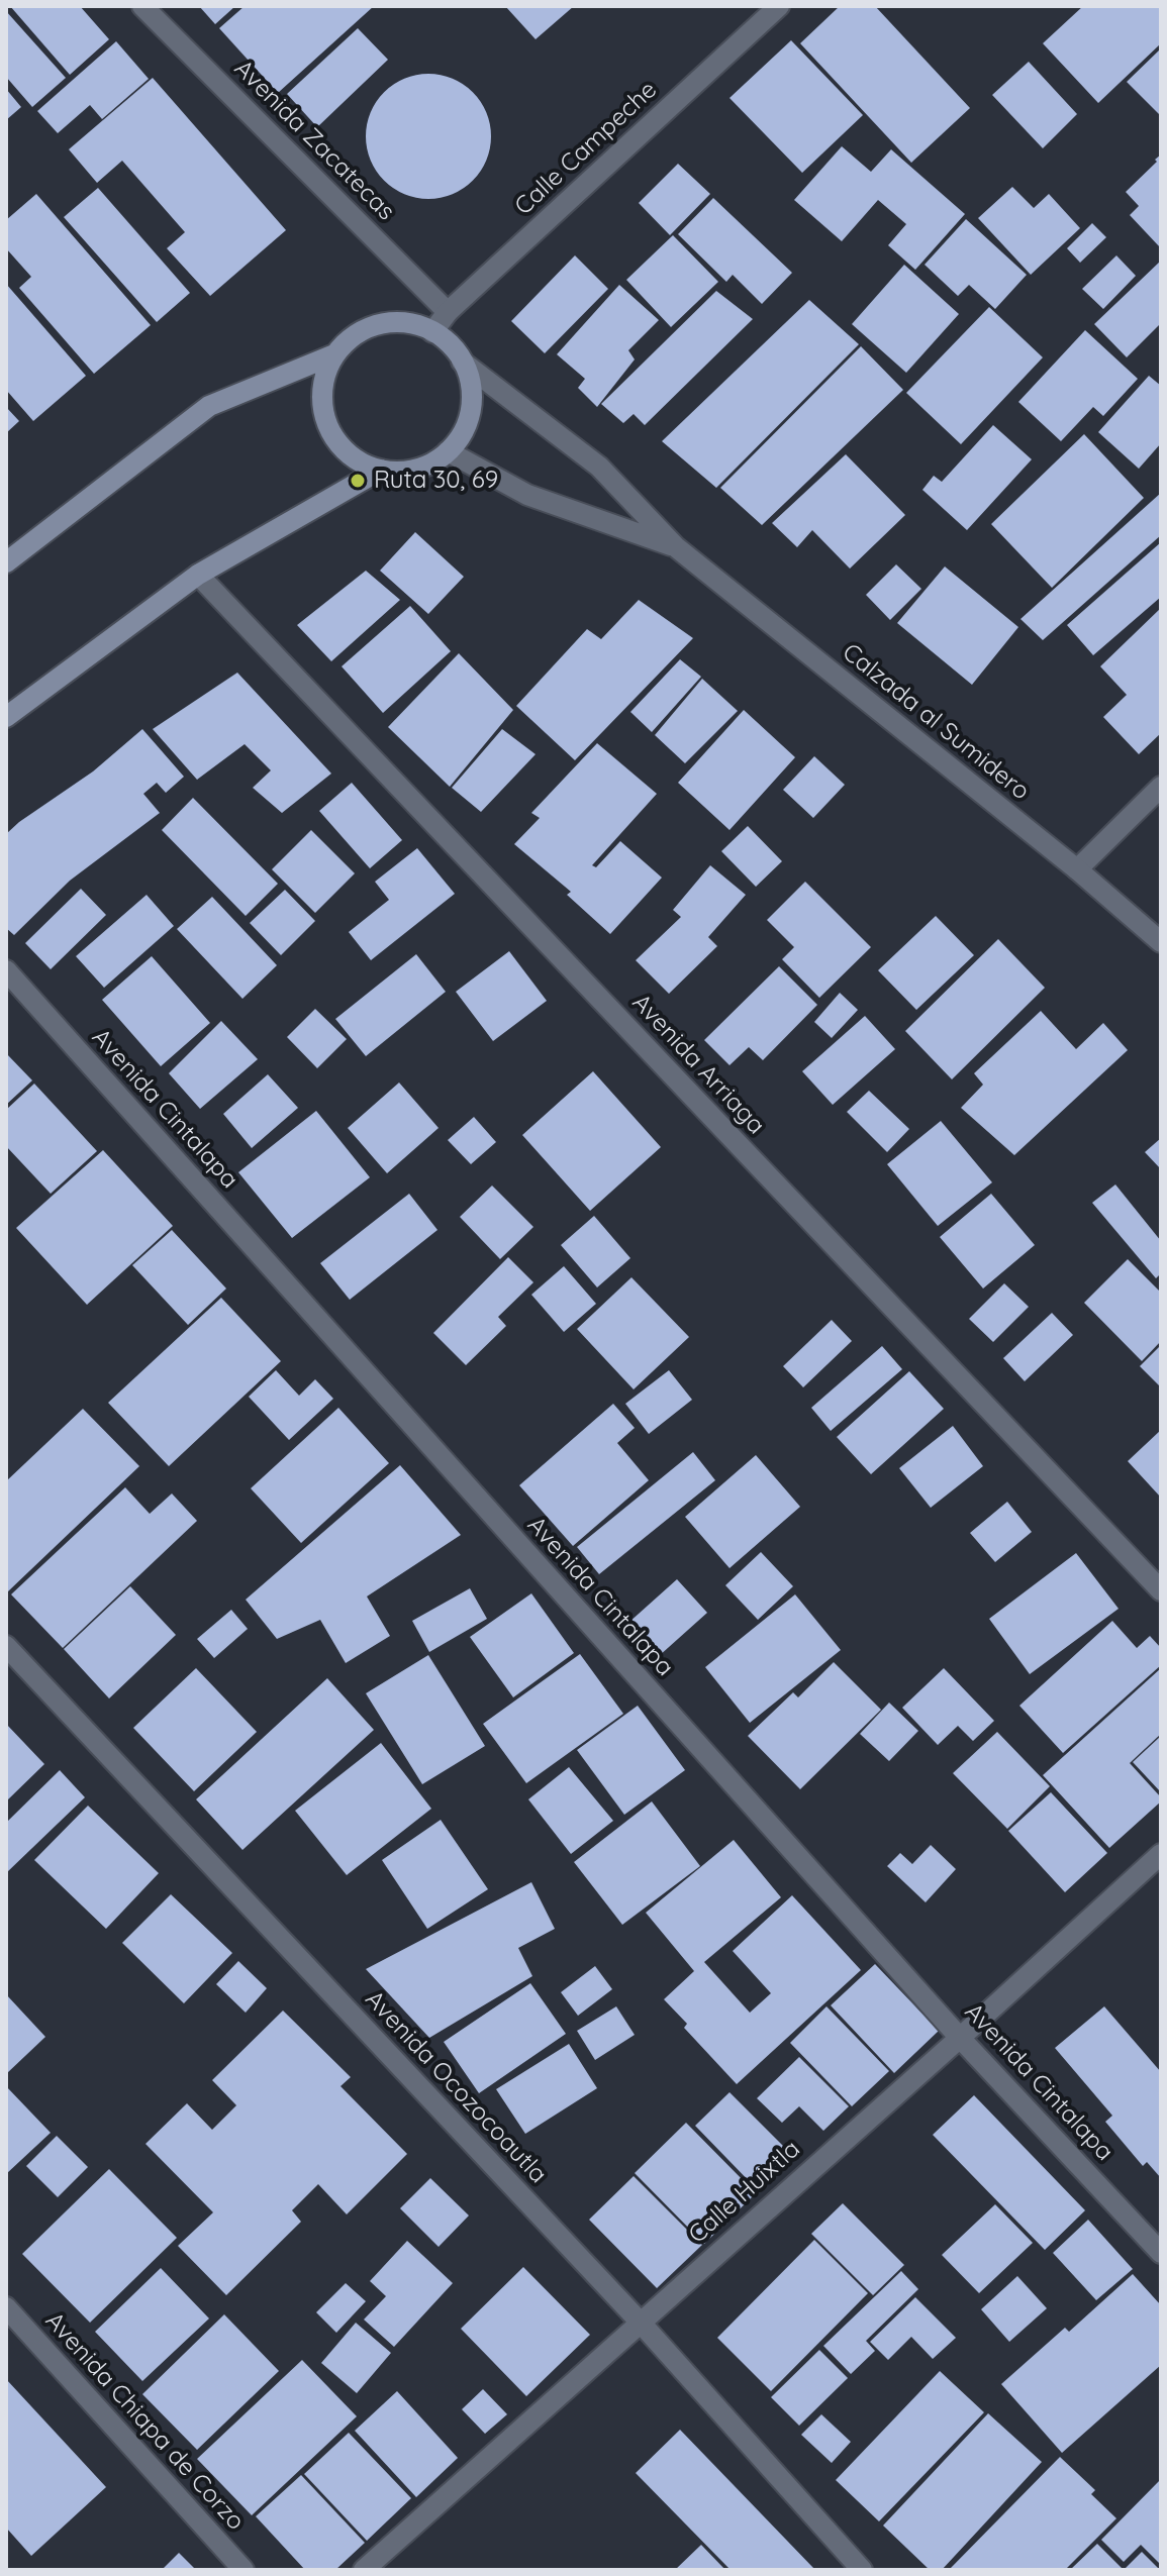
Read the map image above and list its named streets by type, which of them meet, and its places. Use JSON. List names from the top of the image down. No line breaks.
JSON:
{"streets":{"street":["Avenida Zacatecas","Calle Campeche","Calzada al Sumidero","Avenida Arriaga","Avenida Cintalapa","Avenida Ocozocoautla","Calle Huixtla","Avenida Chiapa de Corzo"]},"crossings":[["Avenida Zacatecas","Calle Campeche"],["Calle Campeche","Calzada al Sumidero"],["Avenida Cintalapa","Calle Huixtla"],["Avenida Ocozocoautla","Calle Huixtla"]],"places":["Ruta 30, 69"]}
